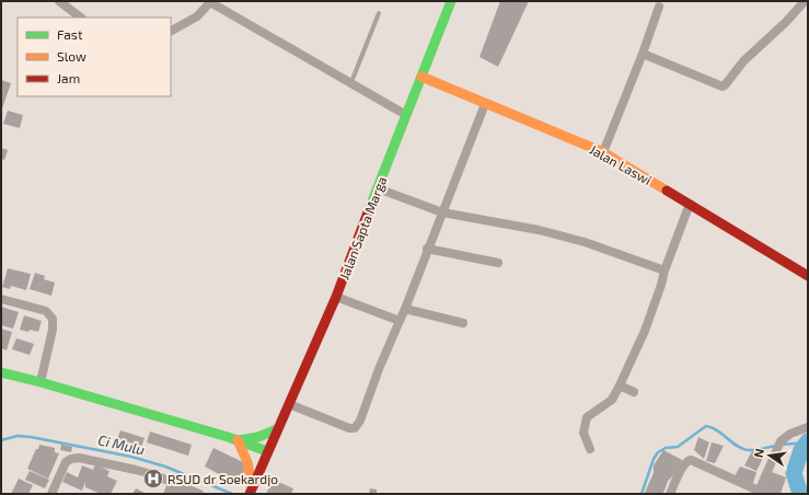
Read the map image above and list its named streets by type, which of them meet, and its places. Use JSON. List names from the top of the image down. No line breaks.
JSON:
{"streets":{"street":["Jalan Laswi","Jalan Sapta Marga"]},"crossings":[["Jalan Laswi","Jalan Sapta Marga"]],"water":["Ci Mulu"],"places":{"hospital":["RSUD dr Soekardjo"]},"legend":["Fast","Slow","Jam"],"north":"left"}
